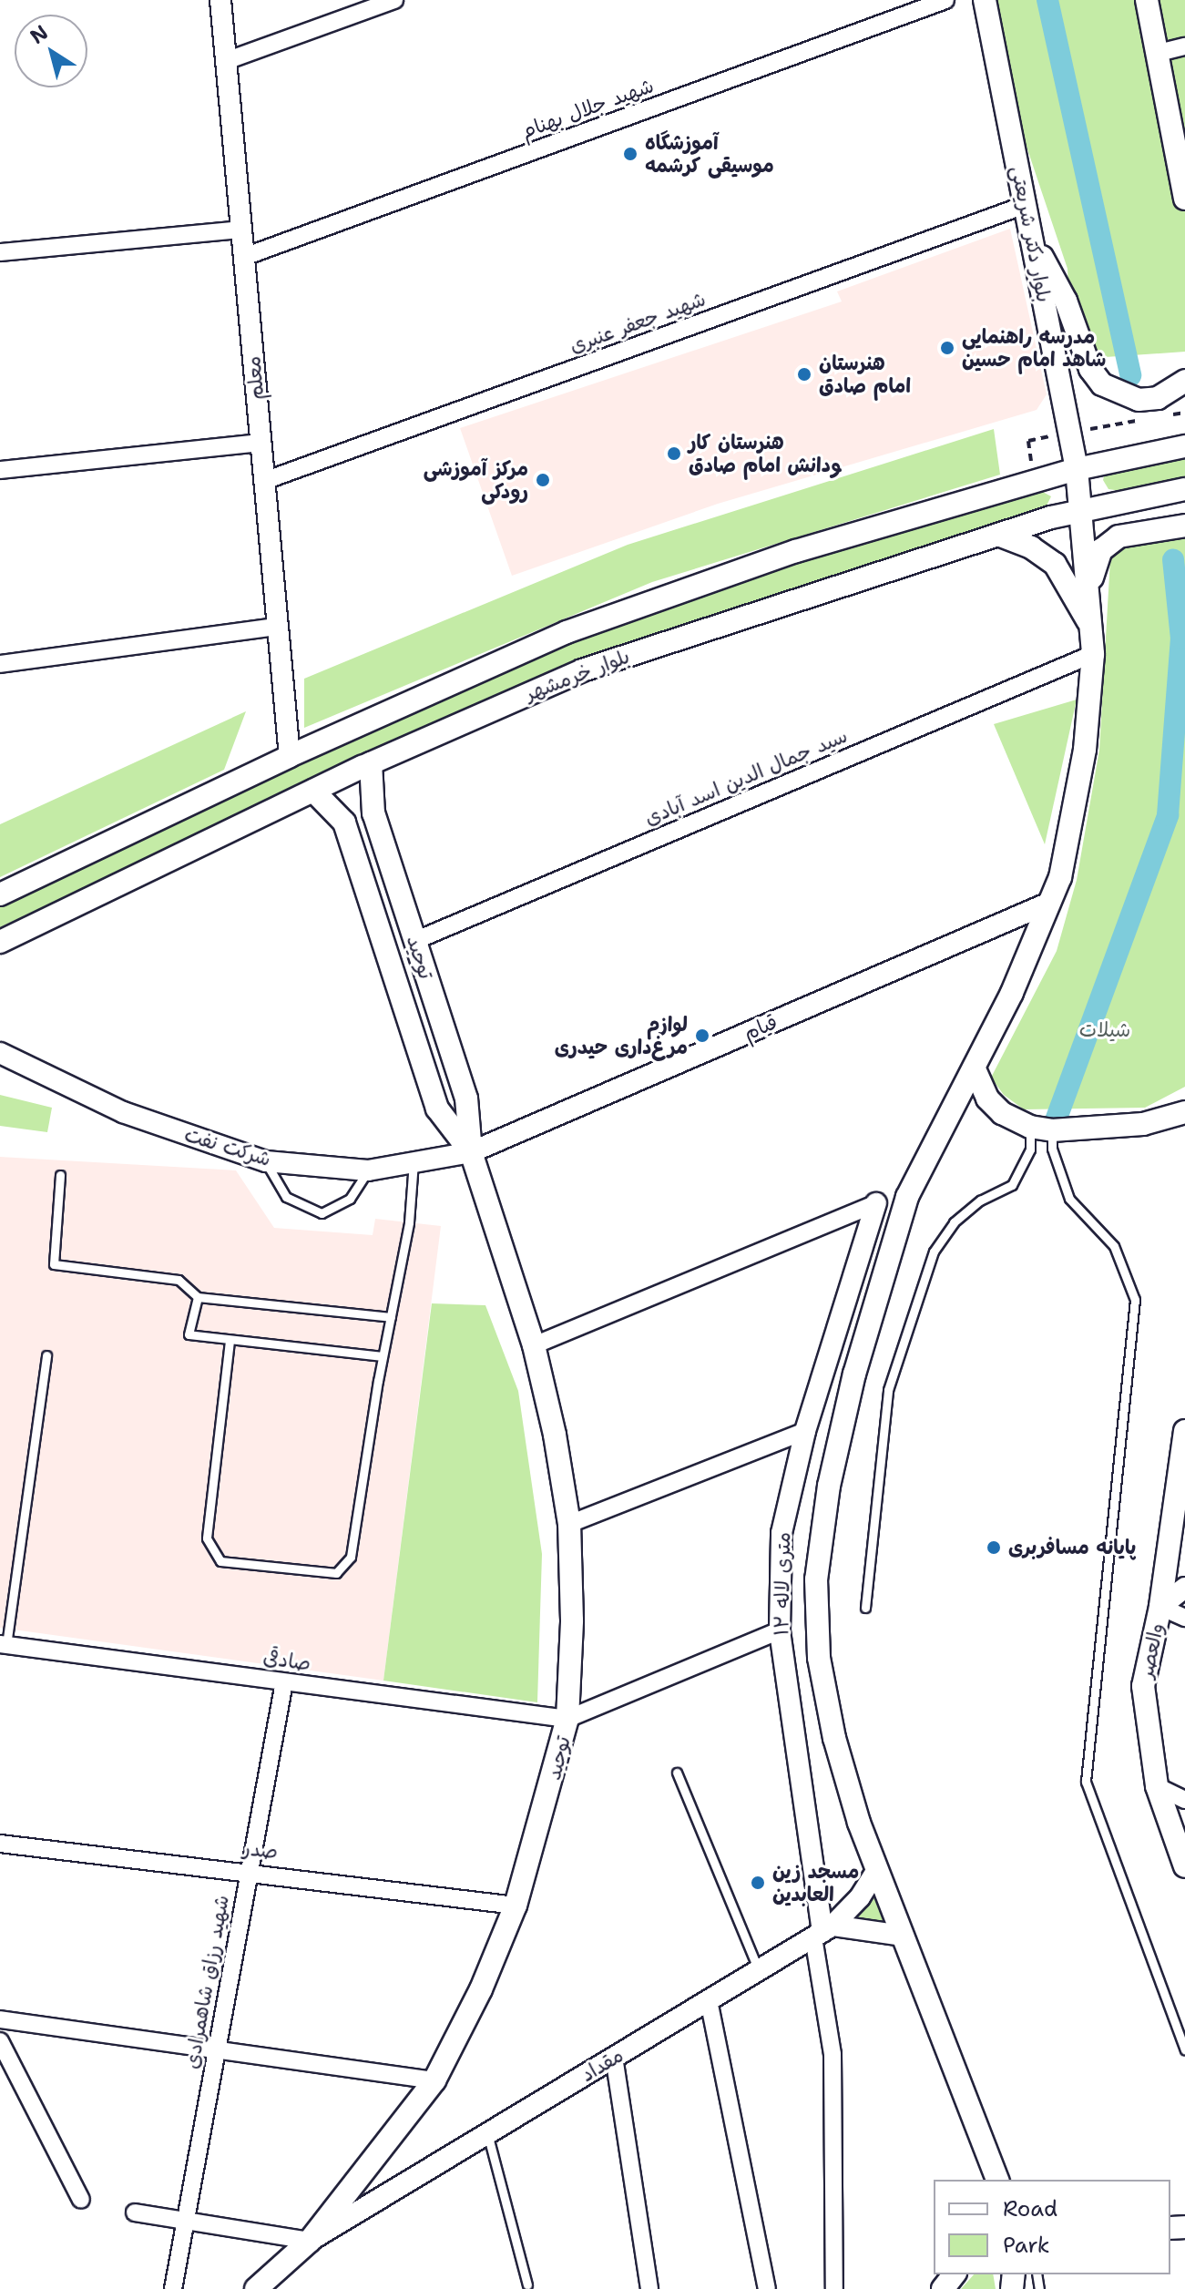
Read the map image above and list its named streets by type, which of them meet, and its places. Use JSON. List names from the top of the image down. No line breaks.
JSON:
{"streets":{"main road":["بلوار دکتر شریعتی","بلوار خرمشهر","توحید","والعصر"],"street":["شهید جلال بهنام","شهید جعفر عنبری","معلم","سید جمال الدین اسد آبادی","قیام","شرکت نفت","۱۲ متری لاله","صادقی","صدر","شهید رزاق شاهمرادی","مقداد"]},"crossings":[["شهید جلال بهنام","معلم"],["بلوار دکتر شریعتی","شهید جعفر عنبری"],["بلوار دکتر شریعتی","بلوار خرمشهر"],["بلوار دکتر شریعتی","سید جمال الدین اسد آبادی"],["بلوار دکتر شریعتی","قیام"],["بلوار دکتر شریعتی","مقداد"],["شهید جعفر عنبری","معلم"],["معلم","بلوار خرمشهر"],["بلوار خرمشهر","توحید"],["سید جمال الدین اسد آبادی","توحید"],["توحید","قیام"],["توحید","شرکت نفت"],["توحید","صادقی"],["توحید","صدر"],["توحید","مقداد"],["قیام","شرکت نفت"],["۱۲ متری لاله","مقداد"],["صادقی","شهید رزاق شاهمرادی"],["صدر","شهید رزاق شاهمرادی"]],"parks":["شیلات"],"places":["آموزشگاه موسیقی کرشمه","مدرسه راهنمایی شاهد امام حسین","هنرستان امام صادق","هنرستان کار ودانش امام صادق","مرکز آموزشی رودکی","لوازم مرغ‌داری حیدری","پایانه مسافربری","مسجد زین العابدین"],"legend":["Road","Park"],"north":"top left"}
